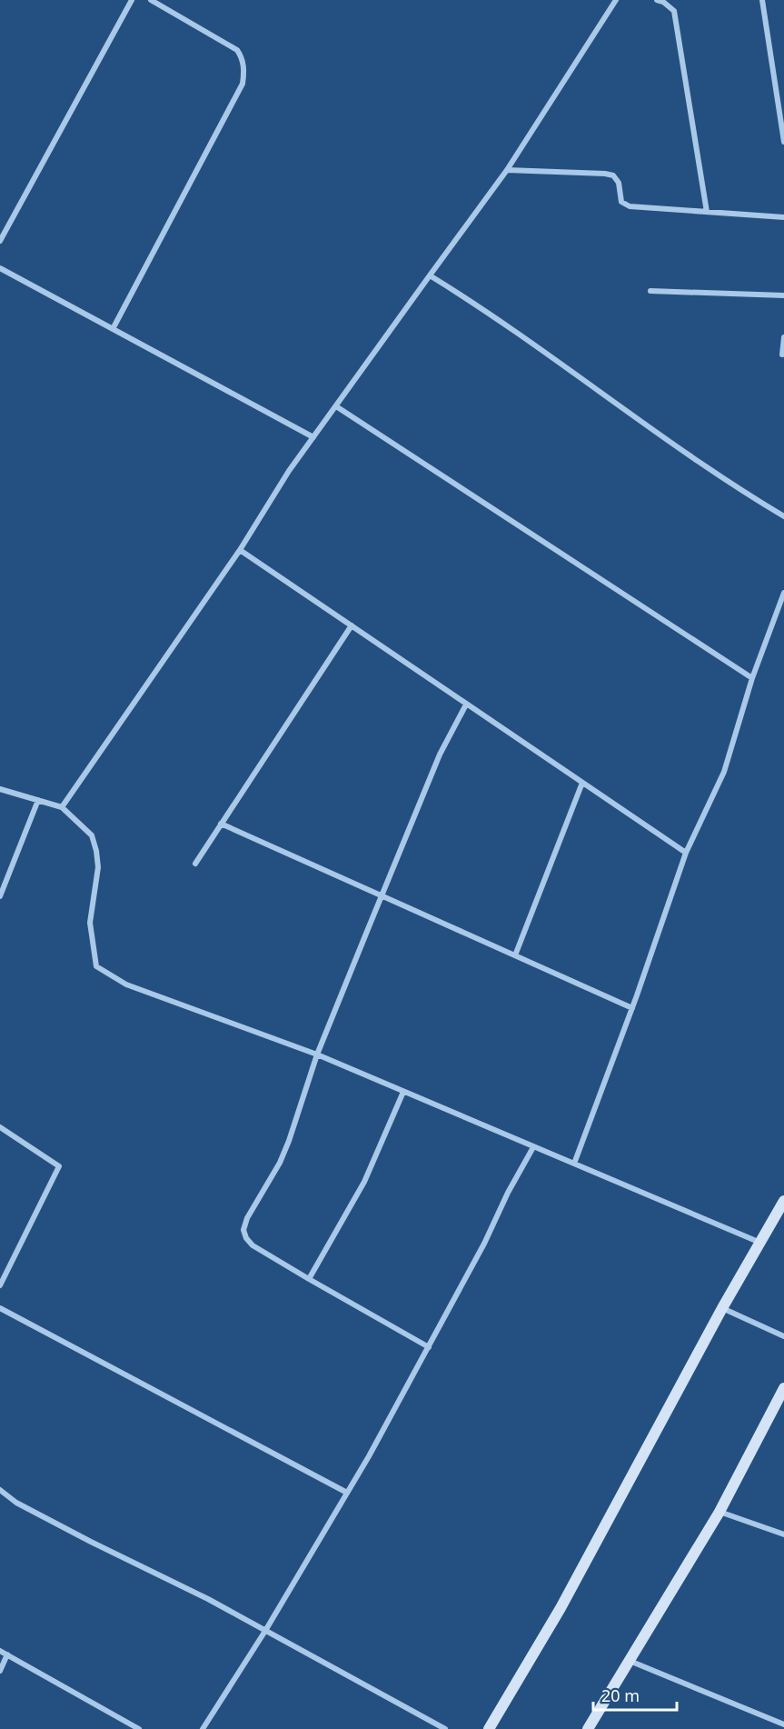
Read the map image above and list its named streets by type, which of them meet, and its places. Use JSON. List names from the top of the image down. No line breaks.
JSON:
{"scale_bar":"20 m"}
